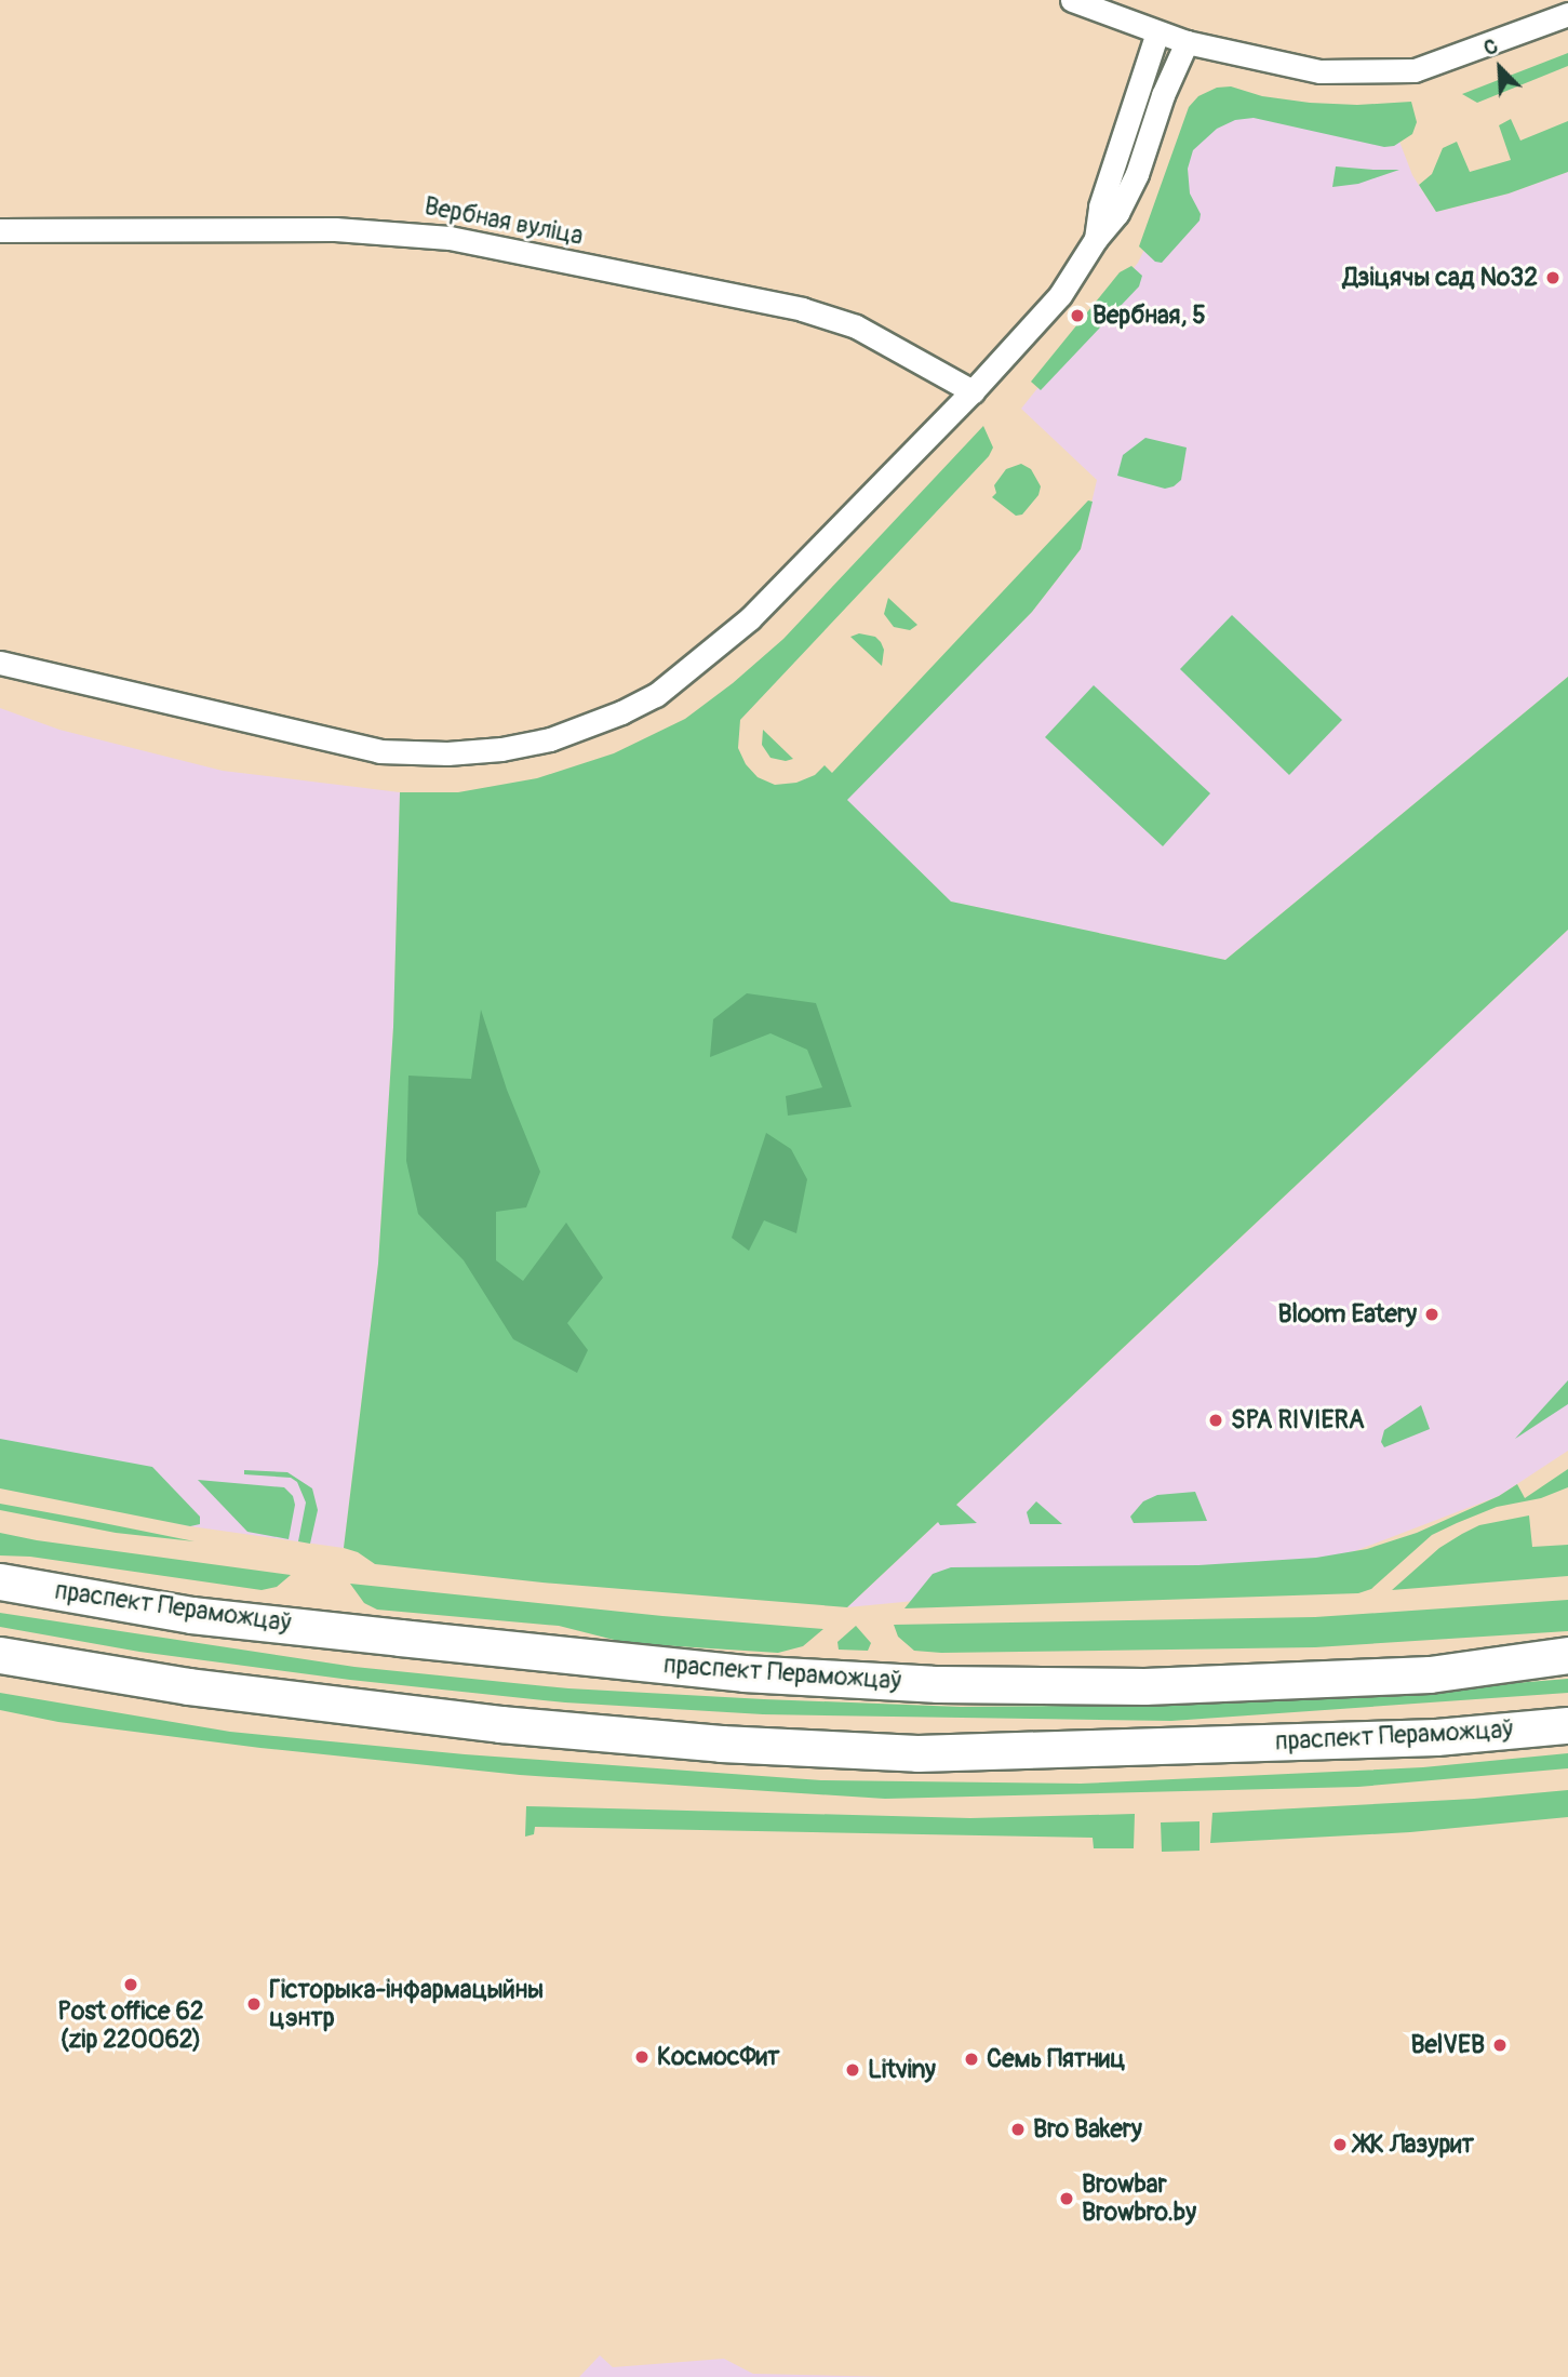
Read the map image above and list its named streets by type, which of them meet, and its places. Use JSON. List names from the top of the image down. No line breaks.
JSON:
{"streets":{"main road":["праспект Пераможцаў"],"street":["Вербная вуліца"]},"places":["Дзіцячы сад №32","Вербная, 5","Bloom Eatery","SPA RIVIERA","Post office 62 (zip 220062)","Гісторыка-інфармацыйны цэнтр","BelVEB","КосмосФит","Семь Пятниц","Litviny","Bro Bakery","ЖК Лазурит","Browbar Browbro.by"],"north":"top left"}
